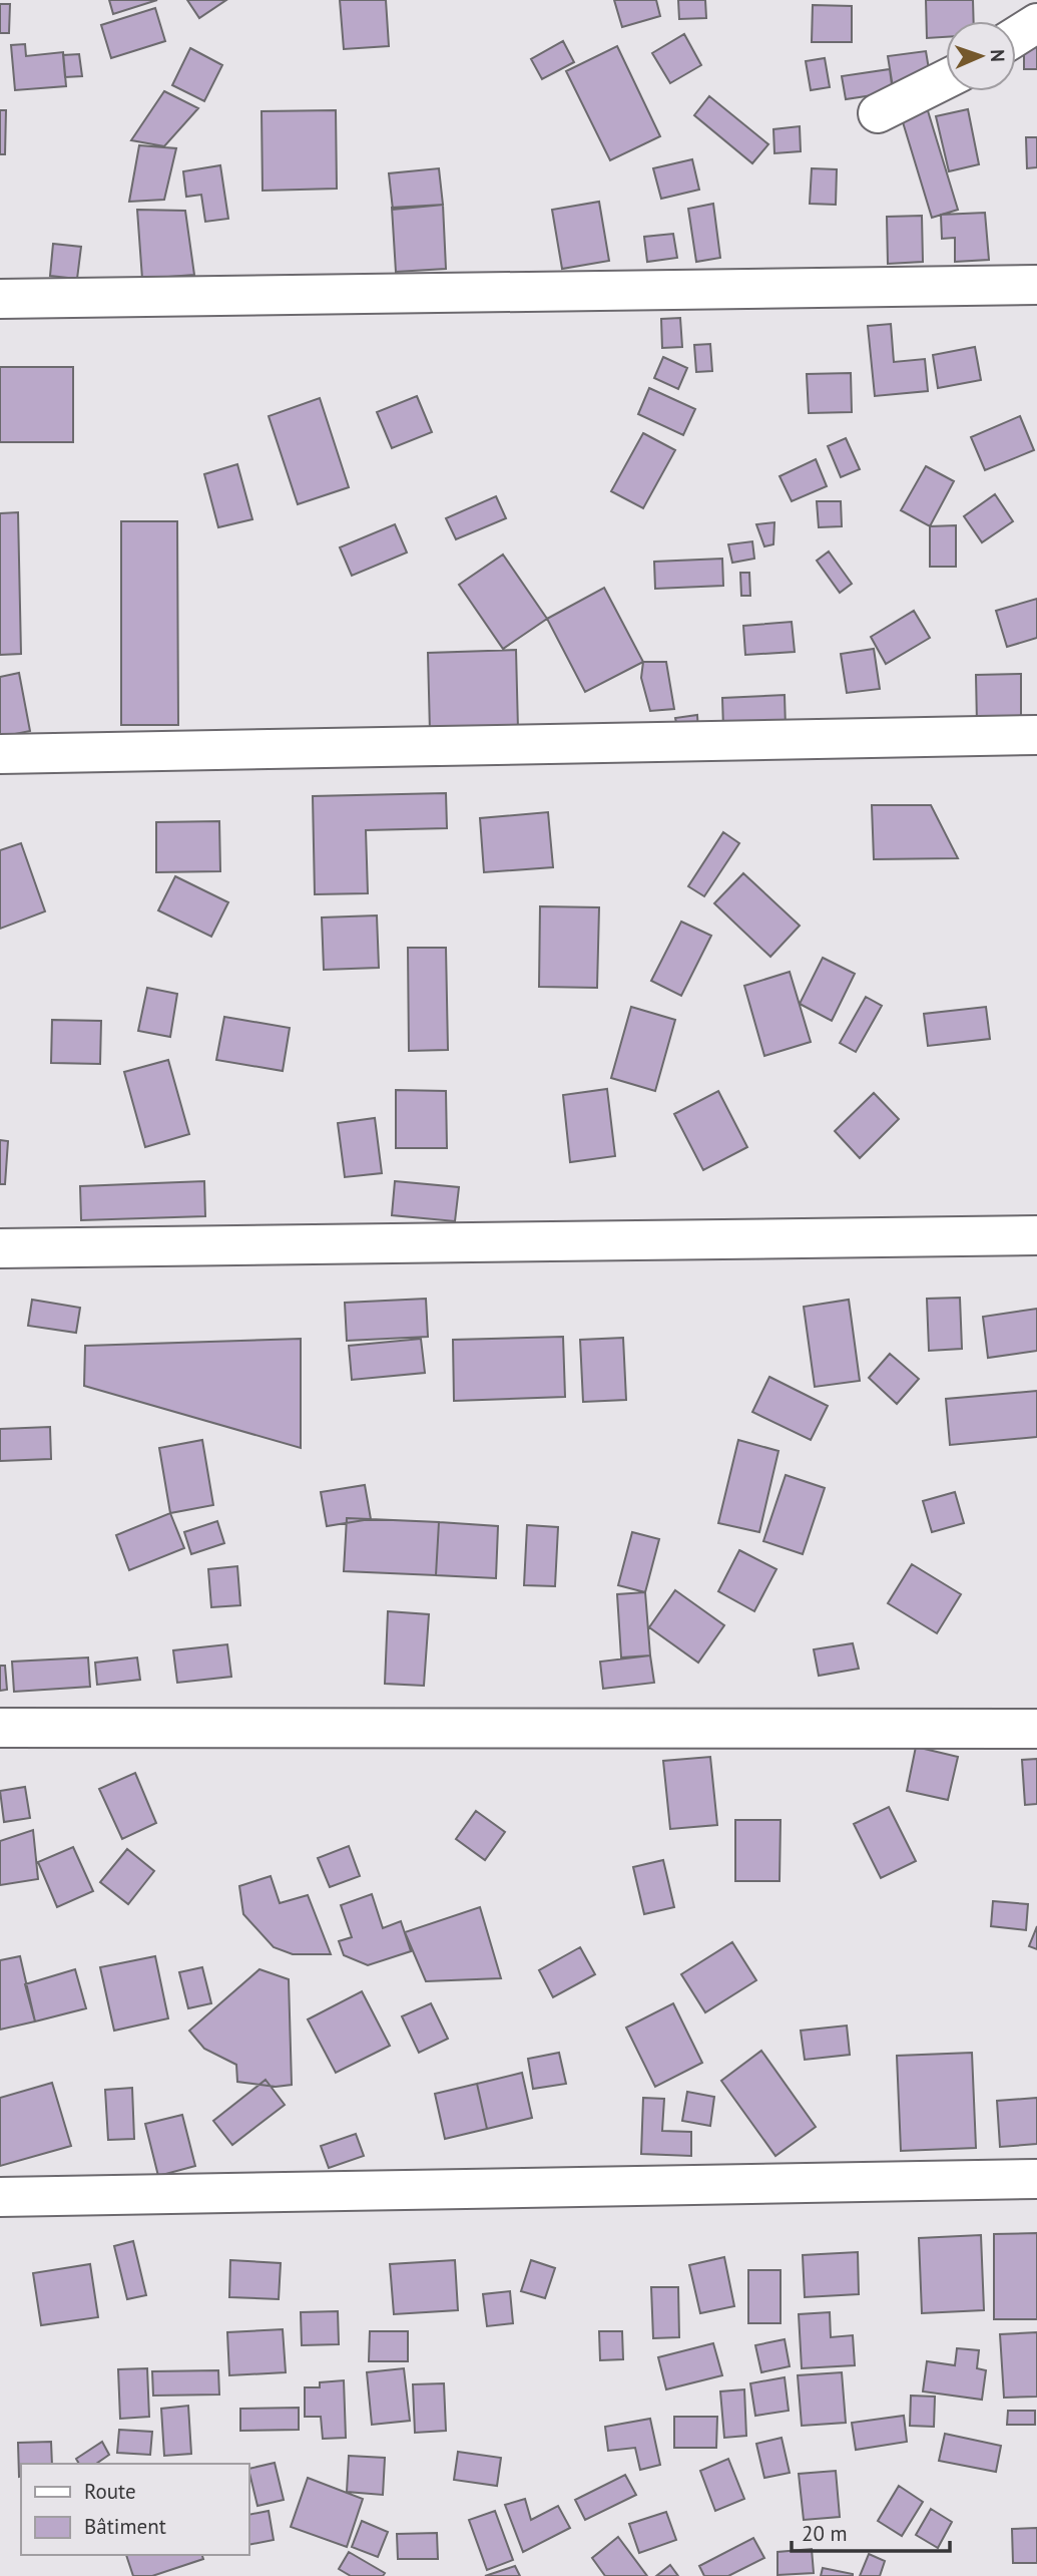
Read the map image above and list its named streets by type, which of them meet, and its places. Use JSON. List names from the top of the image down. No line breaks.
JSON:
{"legend":["Route","Bâtiment"],"scale_bar":"20 m","north":"right"}
